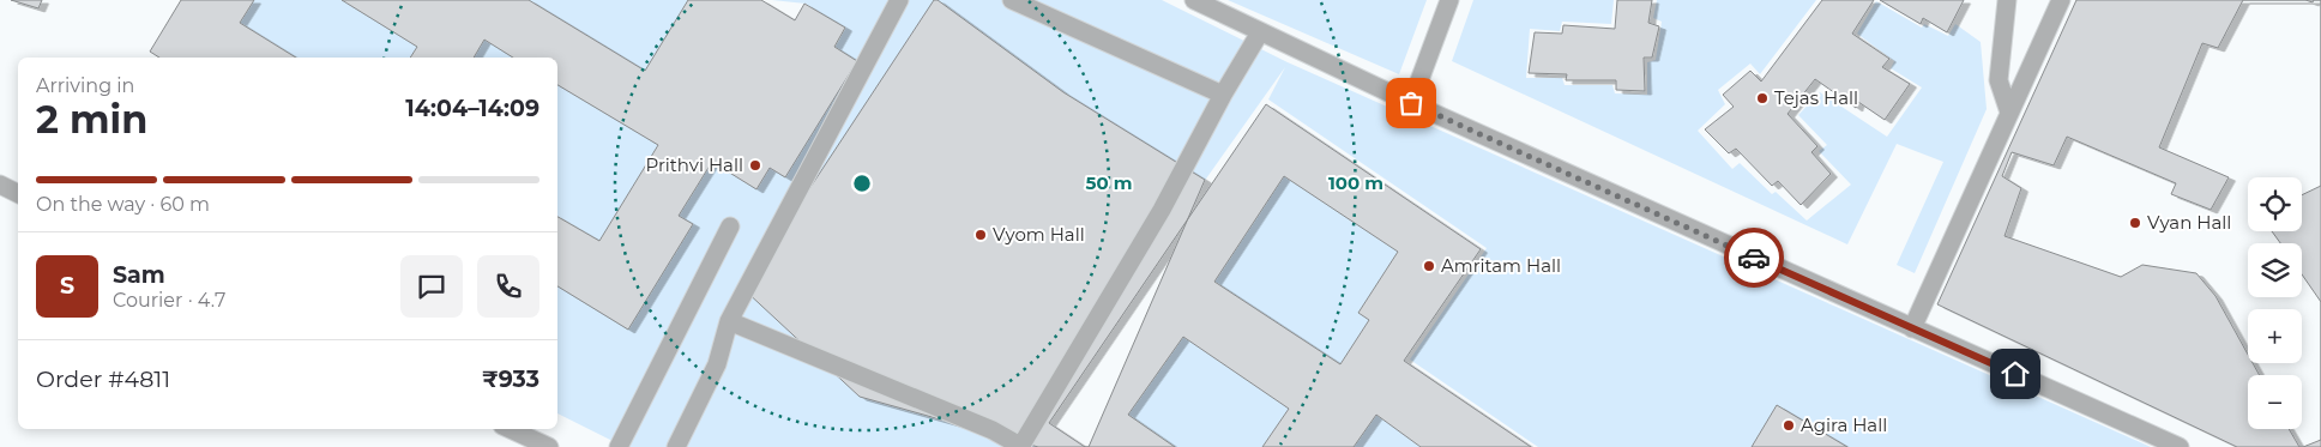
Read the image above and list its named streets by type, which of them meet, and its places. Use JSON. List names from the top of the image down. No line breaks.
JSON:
{"places":["Tejas Hall","Prithvi Hall","Vyan Hall","Vyom Hall","Amritam Hall","Agira Hall"],"page":{"heading":["2 min","Arriving in","14:04–14:09"],"panel":["Sam","Courier · 4.7","Order #4811","₹933"],"bar":"On the way · 60 m","map_buttons":["+","−"],"round":"S"},"rings":["50 m","100 m"]}
